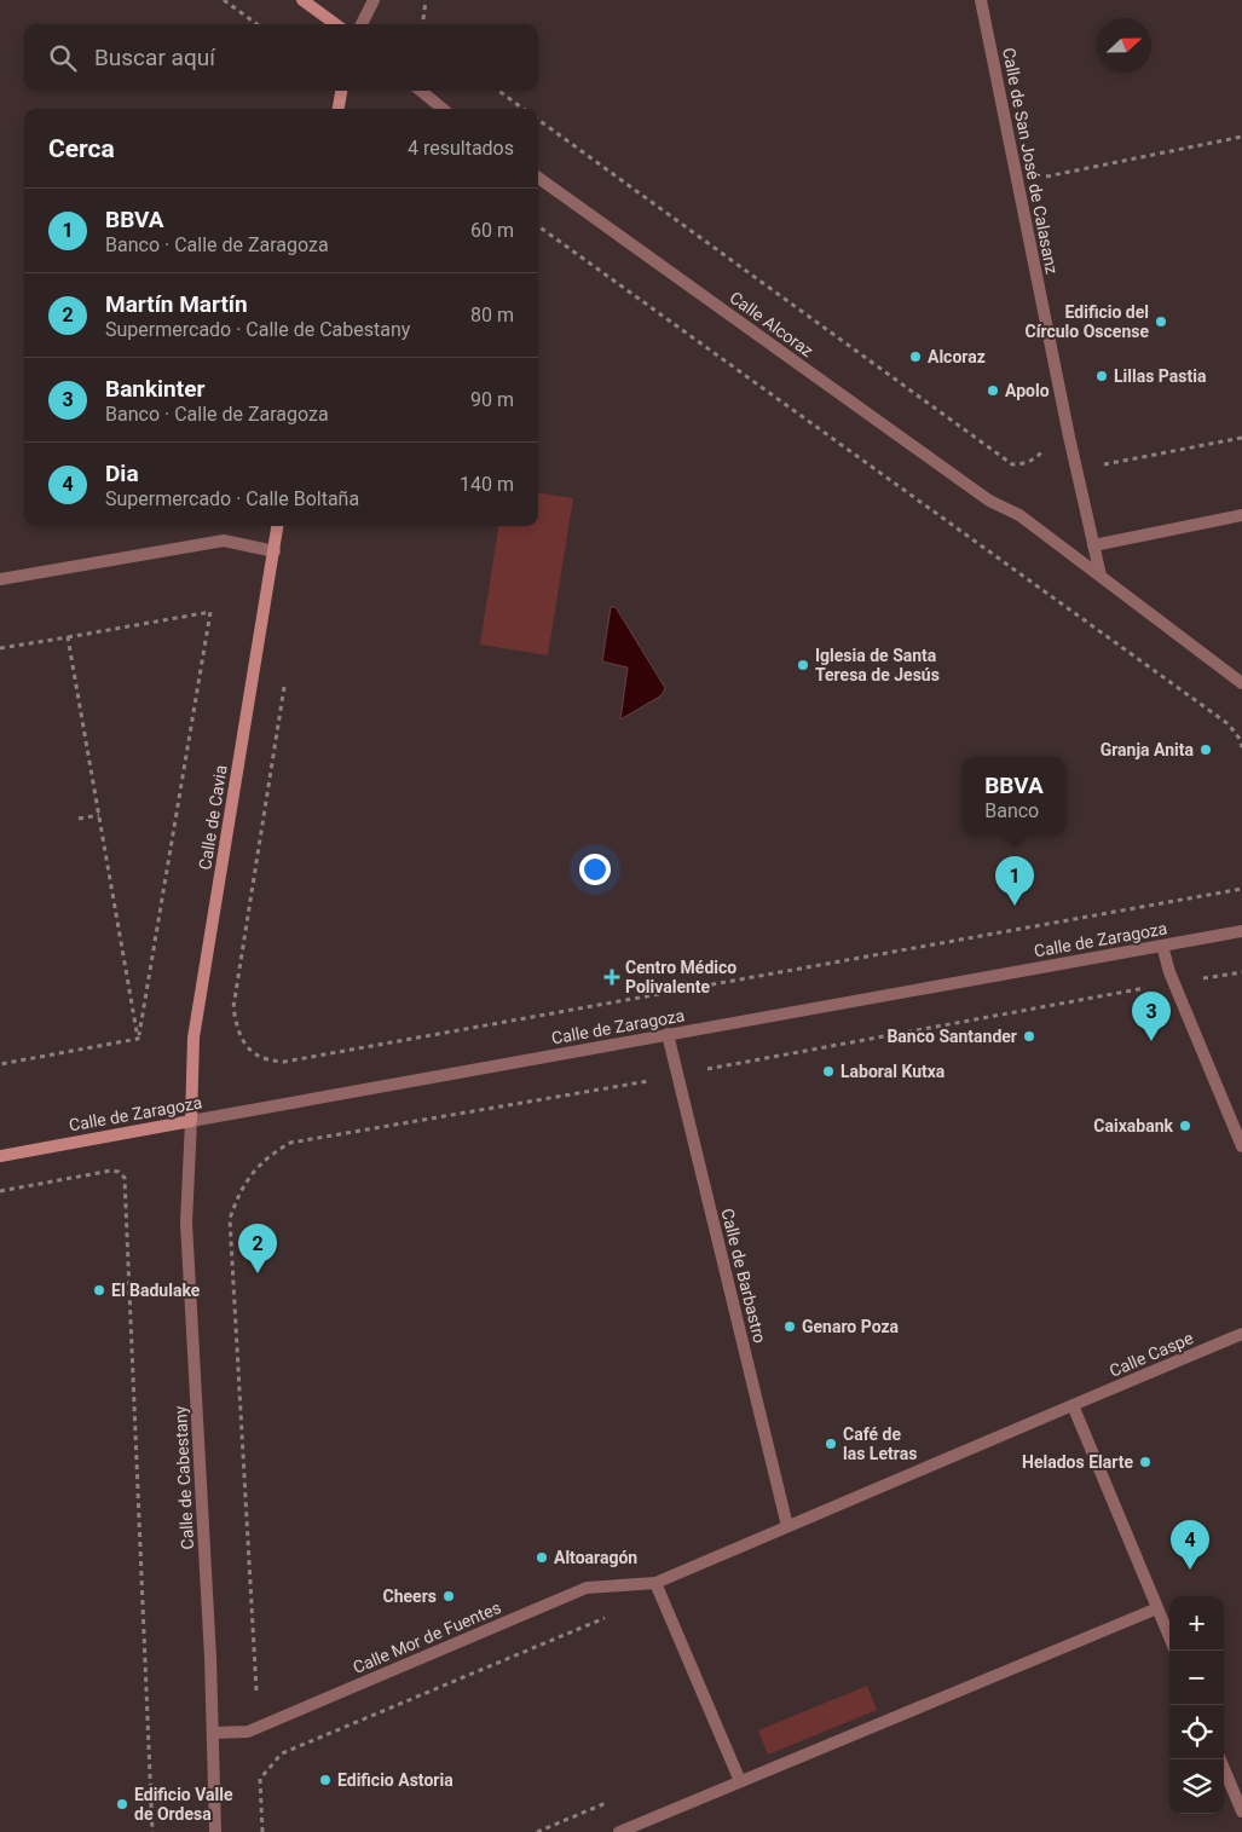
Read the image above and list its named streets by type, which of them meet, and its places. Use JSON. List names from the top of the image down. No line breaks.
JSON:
{"streets":{"main road":["Calle de Cavia","Calle de Zaragoza"],"street":["Calle de San José de Calasanz","Calle Alcoraz","Calle de Barbastro","Calle Caspe","Calle de Cabestany","Calle Mor de Fuentes"]},"crossings":[["Calle de San José de Calasanz","Calle Alcoraz"],["Calle de Cavia","Calle de Zaragoza"],["Calle de Cavia","Calle de Cabestany"],["Calle de Zaragoza","Calle de Barbastro"],["Calle de Zaragoza","Calle de Cabestany"],["Calle de Barbastro","Calle Caspe"],["Calle de Barbastro","Calle Mor de Fuentes"],["Calle Caspe","Calle Mor de Fuentes"],["Calle de Cabestany","Calle Mor de Fuentes"]],"places":{"other":["Edificio del Círculo Oscense","Alcoraz","Lillas Pastia","Apolo","Iglesia de Santa Teresa de Jesús","Granja Anita","Banco Santander","Laboral Kutxa","Caixabank","El Badulake","Genaro Poza","Café de las Letras","Helados Elarte","Altoaragón","Cheers","Edificio Astoria","Edificio Valle de Ordesa"],"health":["Centro Médico Polivalente"]},"north":"right","page":{"search":"Buscar aquí","heading":["Cerca","4 resultados"],"list":[{"mark":"1","name":"BBVA","note":"Banco · Calle de Zaragoza","value":"60 m"},{"mark":"2","name":"Martín Martín","note":"Supermercado · Calle de Cabestany","value":"80 m"},{"mark":"3","name":"Bankinter","note":"Banco · Calle de Zaragoza","value":"90 m"},{"mark":"4","name":"Dia","note":"Supermercado · Calle Boltaña","value":"140 m"}],"popup":["BBVA","Banco"],"pins":["1","3","2","4"],"map_buttons":["+","−"]}}
